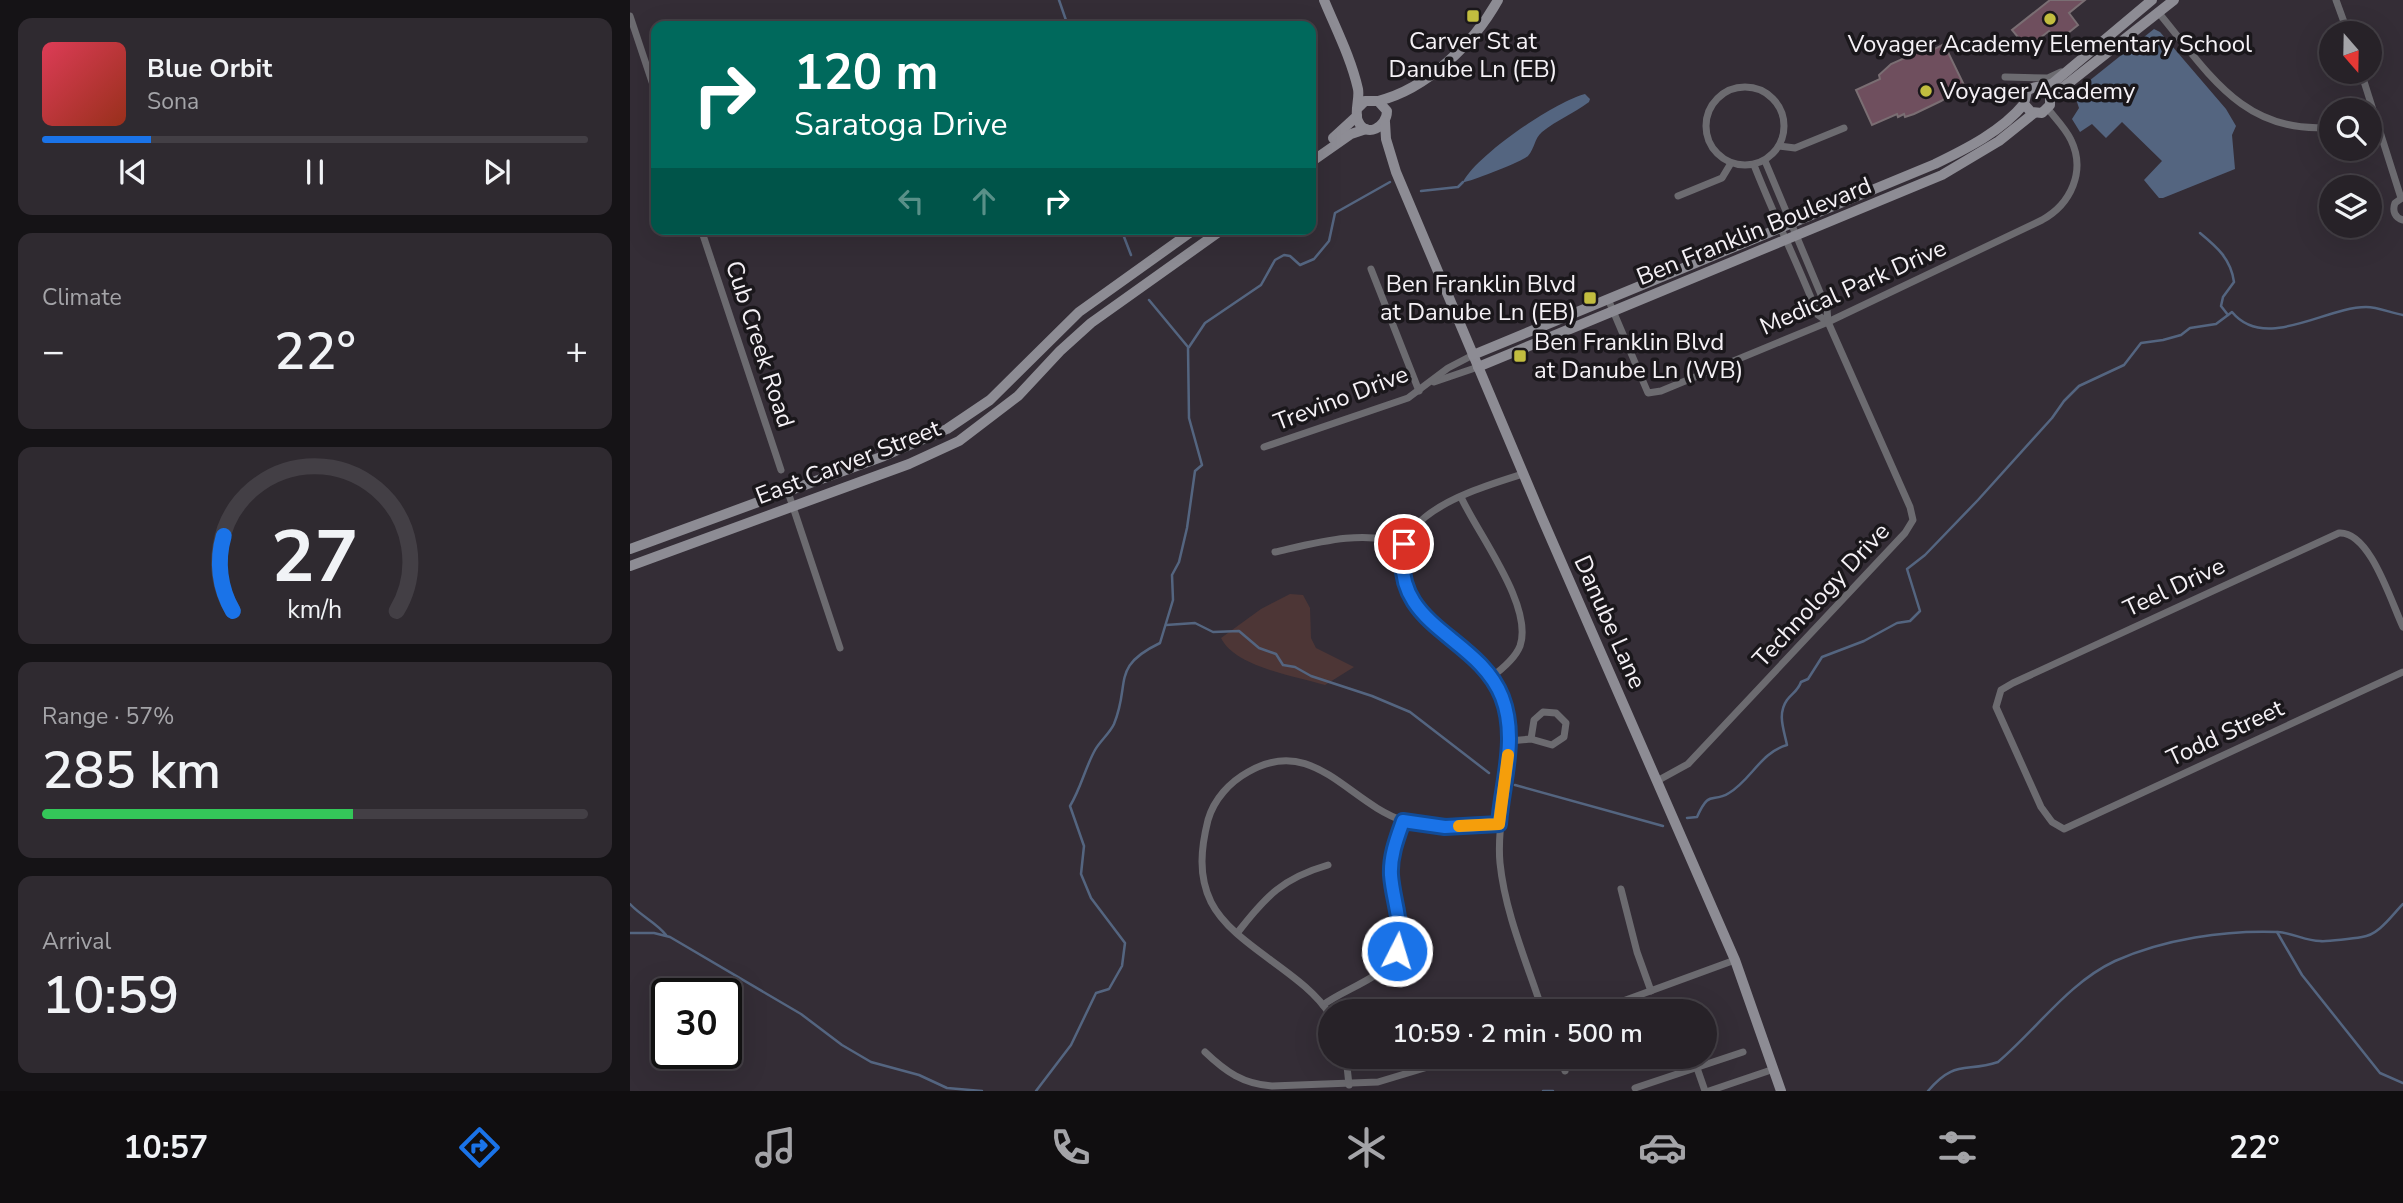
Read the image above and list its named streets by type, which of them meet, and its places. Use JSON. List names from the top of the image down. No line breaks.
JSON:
{"streets":{"street":["Ben Franklin Boulevard","Medical Park Drive","Cub Creek Road","Trevino Drive","East Carver Street","Teel Drive","Technology Drive","Danube Lane","Todd Street"]},"crossings":[["Ben Franklin Boulevard","Medical Park Drive"],["Ben Franklin Boulevard","Trevino Drive"],["Ben Franklin Boulevard","Technology Drive"],["Ben Franklin Boulevard","Danube Lane"],["Medical Park Drive","Technology Drive"],["Trevino Drive","Danube Lane"],["Teel Drive","Todd Street"],["Technology Drive","Danube Lane"]],"places":{"transit":["Carver St at Danube Ln (EB)","Ben Franklin Blvd at Danube Ln (EB)","Ben Franklin Blvd at Danube Ln (WB)"],"other":["Voyager Academy Elementary School","Voyager Academy"]},"north":"bottom","page":{"turn":["120 m","Saratoga Drive"],"song":["Blue Orbit","Sona"],"tile":["Climate",["Range · 57%","285 km"],["Arrival","10:59"]],"heat":["−","22°","+"],"limit":"30","trip":"10:59 · 2 min · 500 m","tabs":["10:57","22°"],"gauge":["27","km/h"]}}
